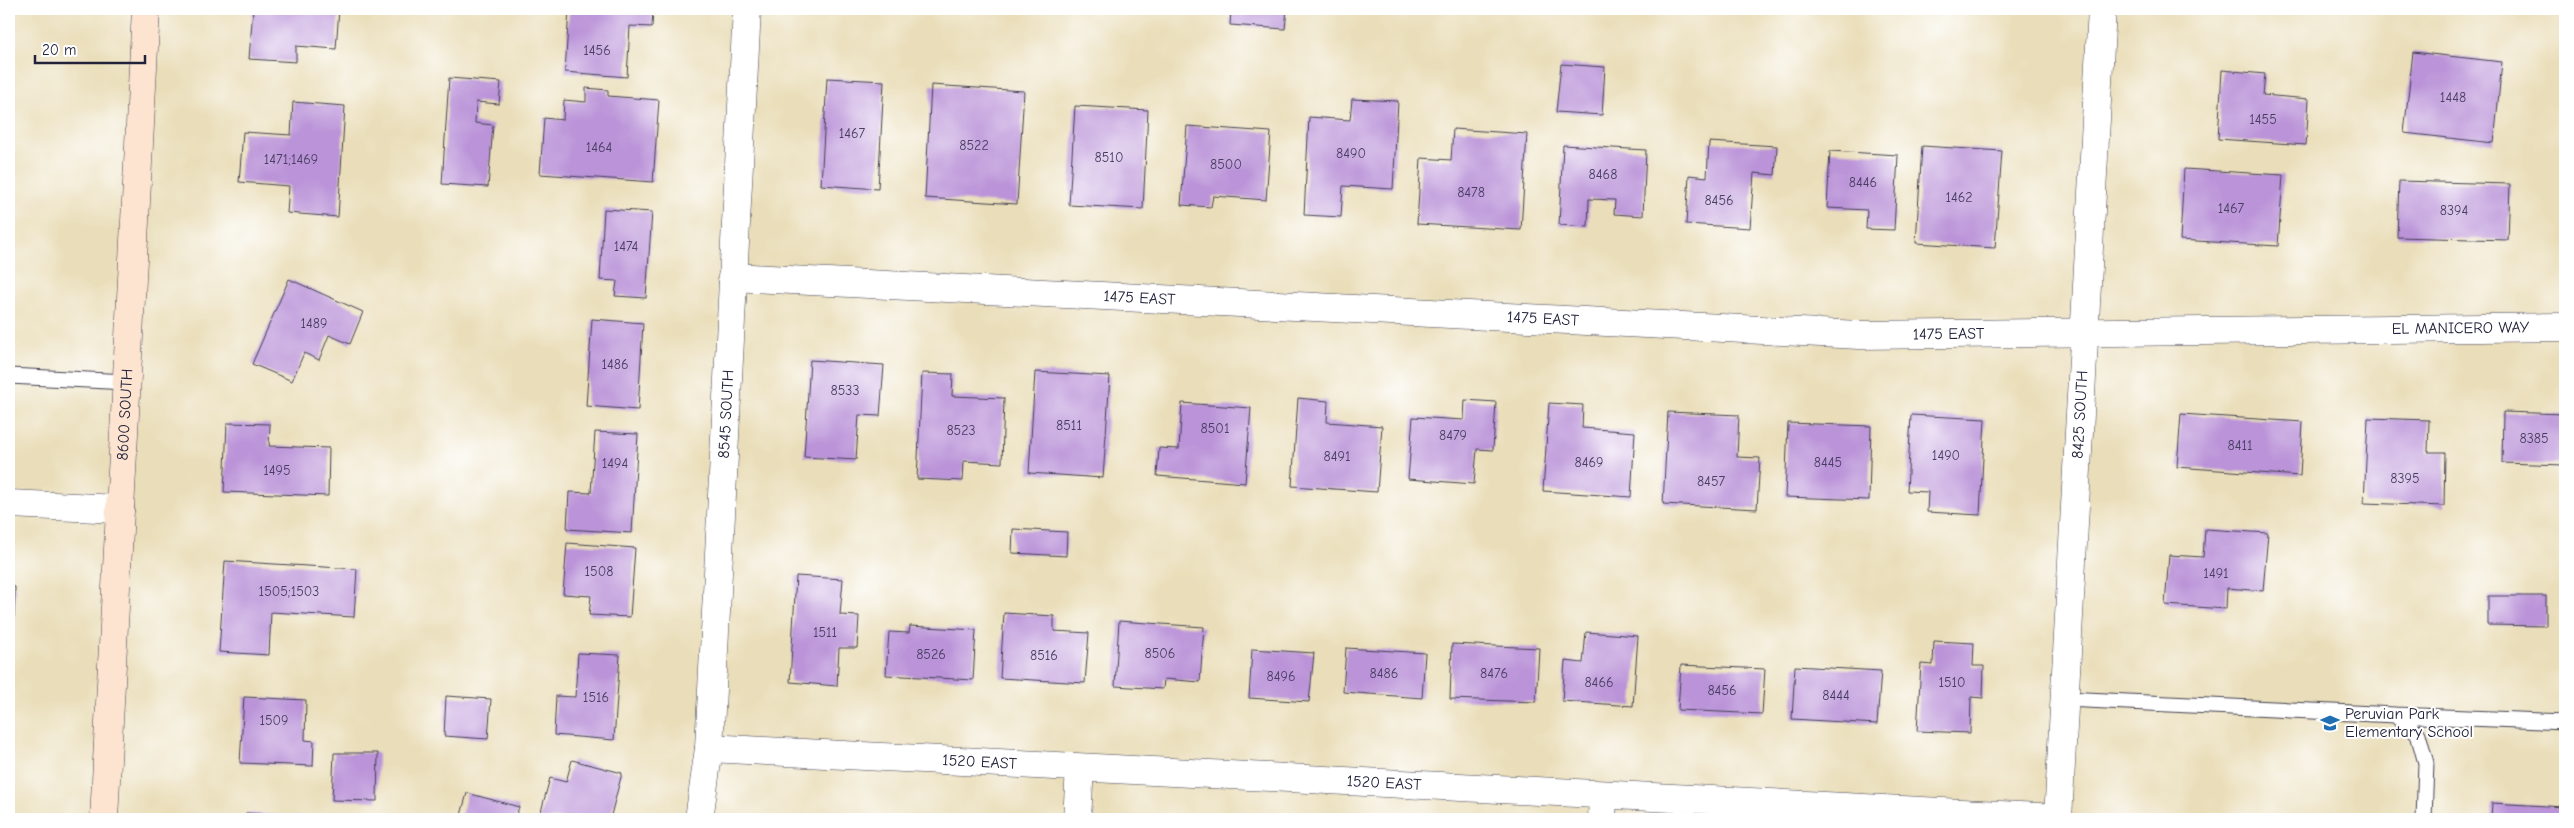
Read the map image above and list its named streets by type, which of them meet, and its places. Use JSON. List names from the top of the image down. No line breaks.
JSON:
{"streets":{"street":["1475 EAST","EL MANICERO WAY","8600 SOUTH","8545 SOUTH","8425 SOUTH","1520 EAST"]},"crossings":[["1475 EAST","EL MANICERO WAY"],["1475 EAST","8545 SOUTH"],["1475 EAST","8425 SOUTH"],["8545 SOUTH","1520 EAST"],["8425 SOUTH","1520 EAST"]],"places":{"school or university":["Peruvian Park Elementary School"]},"house_numbers":["1456","1448","1455","1467","8522","1464","8490","8510","1471;1469","8500","8468","8446","8478","1462","8456","1467","8394","1474","1489","1486","8533","8511","8501","8523","8479","8385","8411","1490","8491","8469","8445","1494","1495","8395","8457","1508","1491","1505;1503","1511","8506","8526","8516","8486","8476","8496","8466","1510","8456","8444","1516","1509"],"scale_bar":"20 m"}
